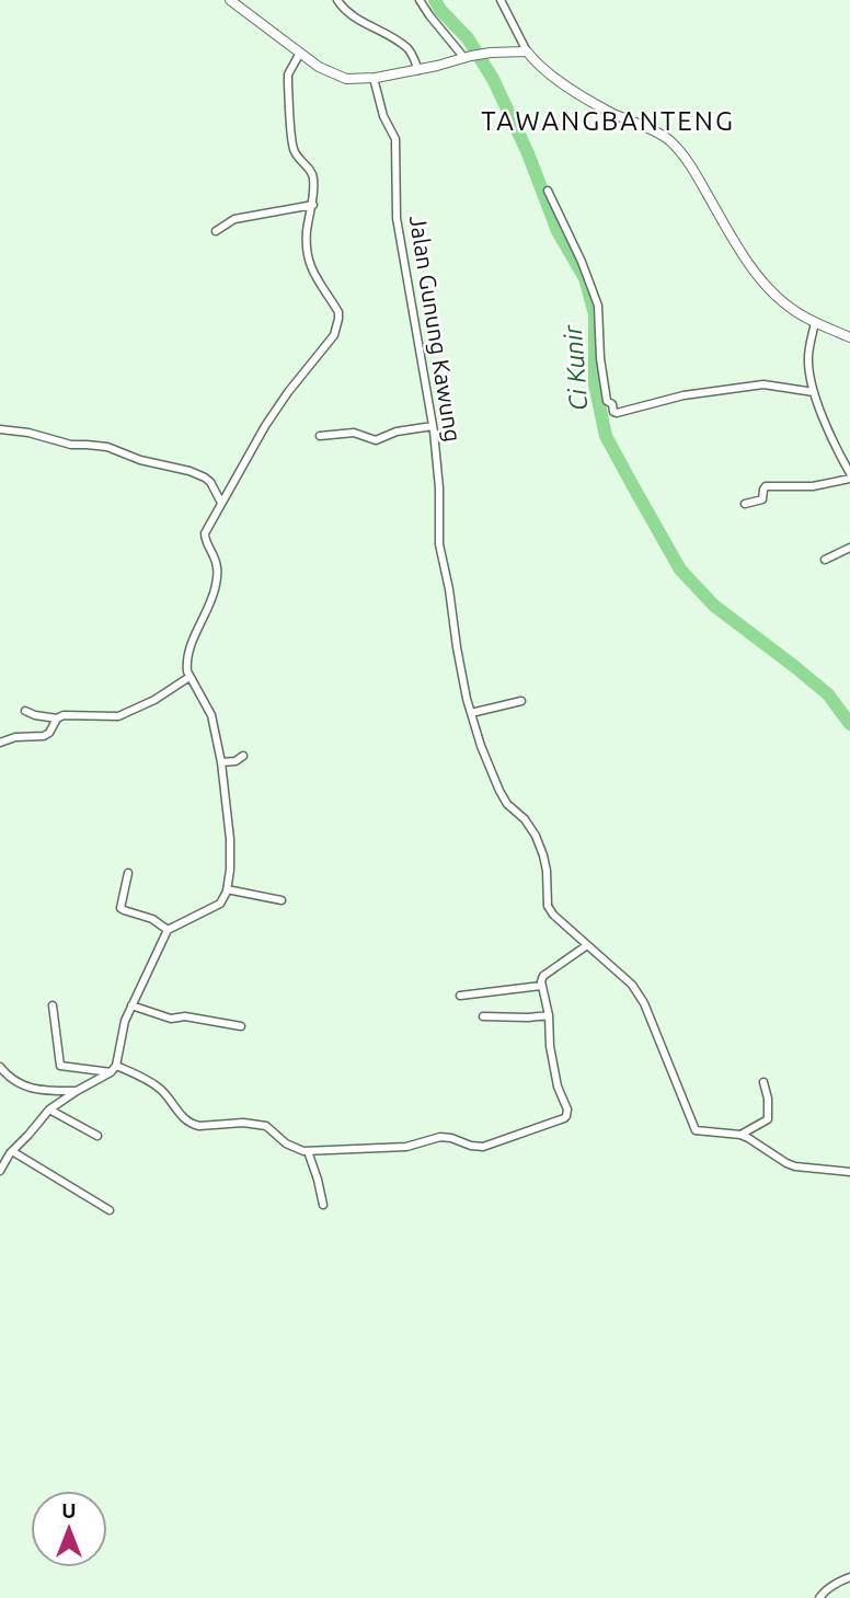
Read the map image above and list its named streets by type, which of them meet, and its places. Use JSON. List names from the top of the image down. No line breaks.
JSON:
{"streets":{"street":["Jalan Gunung Kawung"]},"districts":["TAWANGBANTENG"],"water":["Ci Kunir"],"north":"top"}
